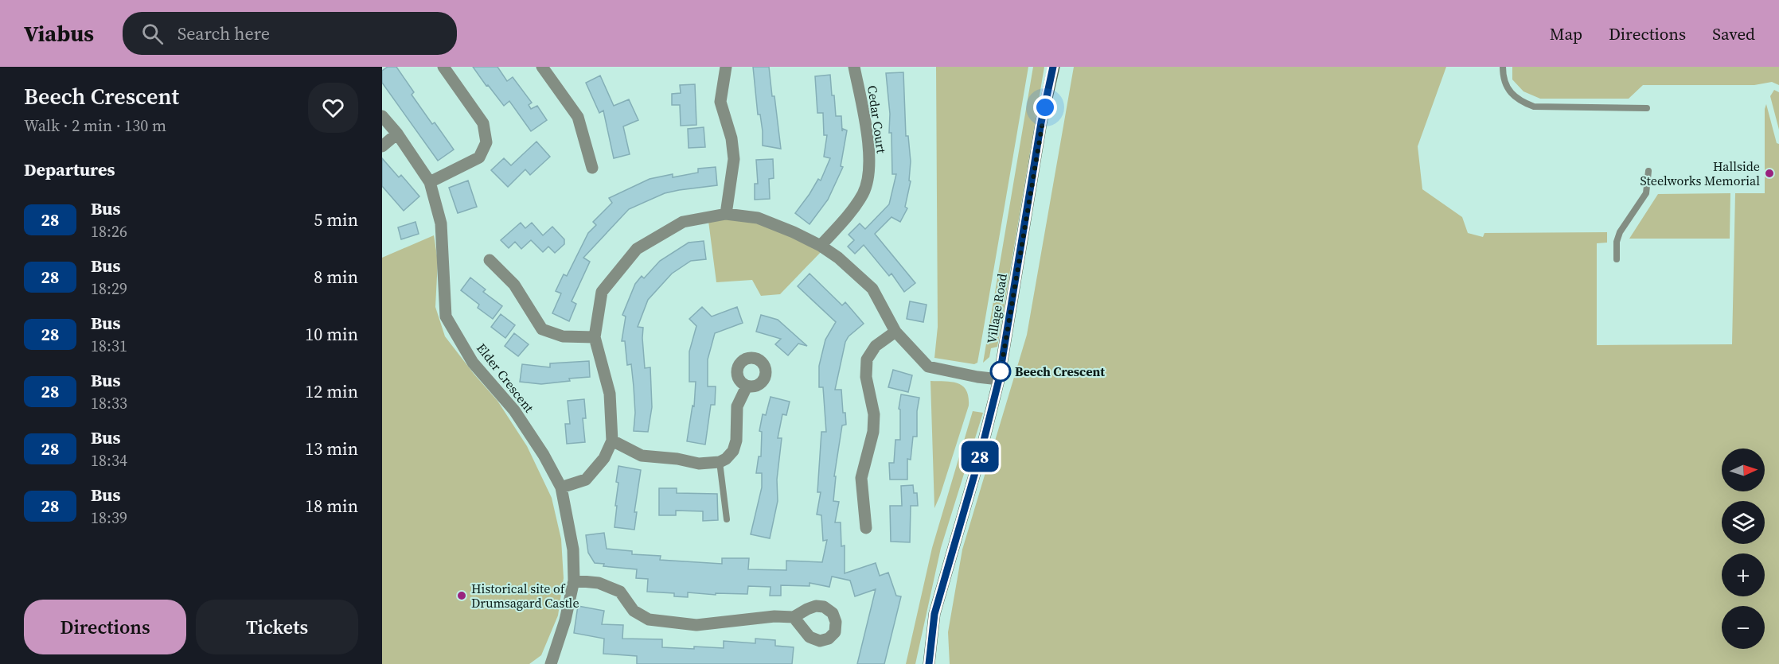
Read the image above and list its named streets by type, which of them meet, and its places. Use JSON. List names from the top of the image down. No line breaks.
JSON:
{"streets":{"street":["Cedar Court","Village Road","Elder Crescent"]},"places":["Hallside Steelworks Memorial","Beech Crescent","Historical site of Drumsagard Castle"],"lines":["bus line 28"],"north":"right","page":{"header":"Viabus","search":"Search here","nav":["Map","Directions","Saved"],"heading":[["Beech Crescent","Walk · 2 min · 130 m"],"Departures"],"on_map":"28","list":[{"mark":"28","name":"Bus","note":"18:26","value":"5 min"},{"mark":"28","name":"Bus","note":"18:29","value":"8 min"},{"mark":"28","name":"Bus","note":"18:31","value":"10 min"},{"mark":"28","name":"Bus","note":"18:33","value":"12 min"},{"mark":"28","name":"Bus","note":"18:34","value":"13 min"},{"mark":"28","name":"Bus","note":"18:39","value":"18 min"}],"map_buttons":["+","−"],"buttons":["Directions","Tickets"]}}
